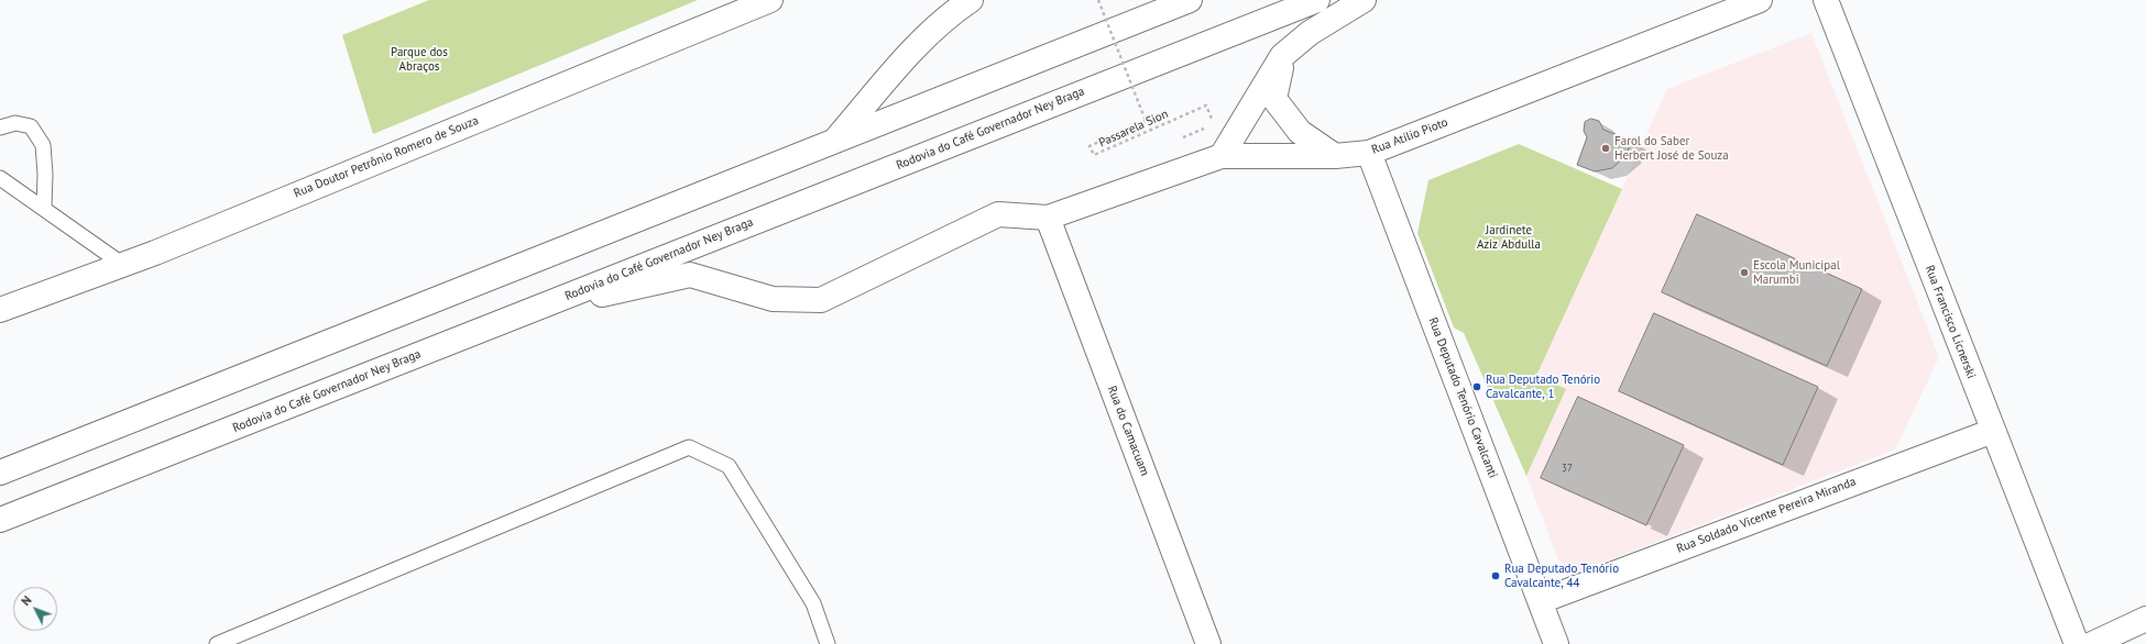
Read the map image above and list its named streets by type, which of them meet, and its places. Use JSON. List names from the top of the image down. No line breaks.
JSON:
{"streets":{"main road":["Rodovia do Café Governador Ney Braga","Rua Atílio Pioto","Rua Doutor Petrônio Romero de Souza","Rua Francisco Licnerski","Rua Deputado Tenório Cavalcanti","Rua do Camacuam","Rua Soldado Vicente Pereira Miranda"],"path":["Passarela Sion"]},"crossings":[["Rua Atílio Pioto","Rua Deputado Tenório Cavalcanti"],["Rua Atílio Pioto","Rua do Camacuam"],["Rua Francisco Licnerski","Rua Soldado Vicente Pereira Miranda"],["Rua Deputado Tenório Cavalcanti","Rua Soldado Vicente Pereira Miranda"]],"parks":["Parque dos Abraços","Jardinete Aziz Abdulla"],"places":["Farol do Saber Herbert José de Souza","Escola Municipal Marumbi","Rua Deputado Tenório Cavalcante, 1","Rua Deputado Tenório Cavalcante, 44"],"house_numbers":["37"],"north":"top left"}
